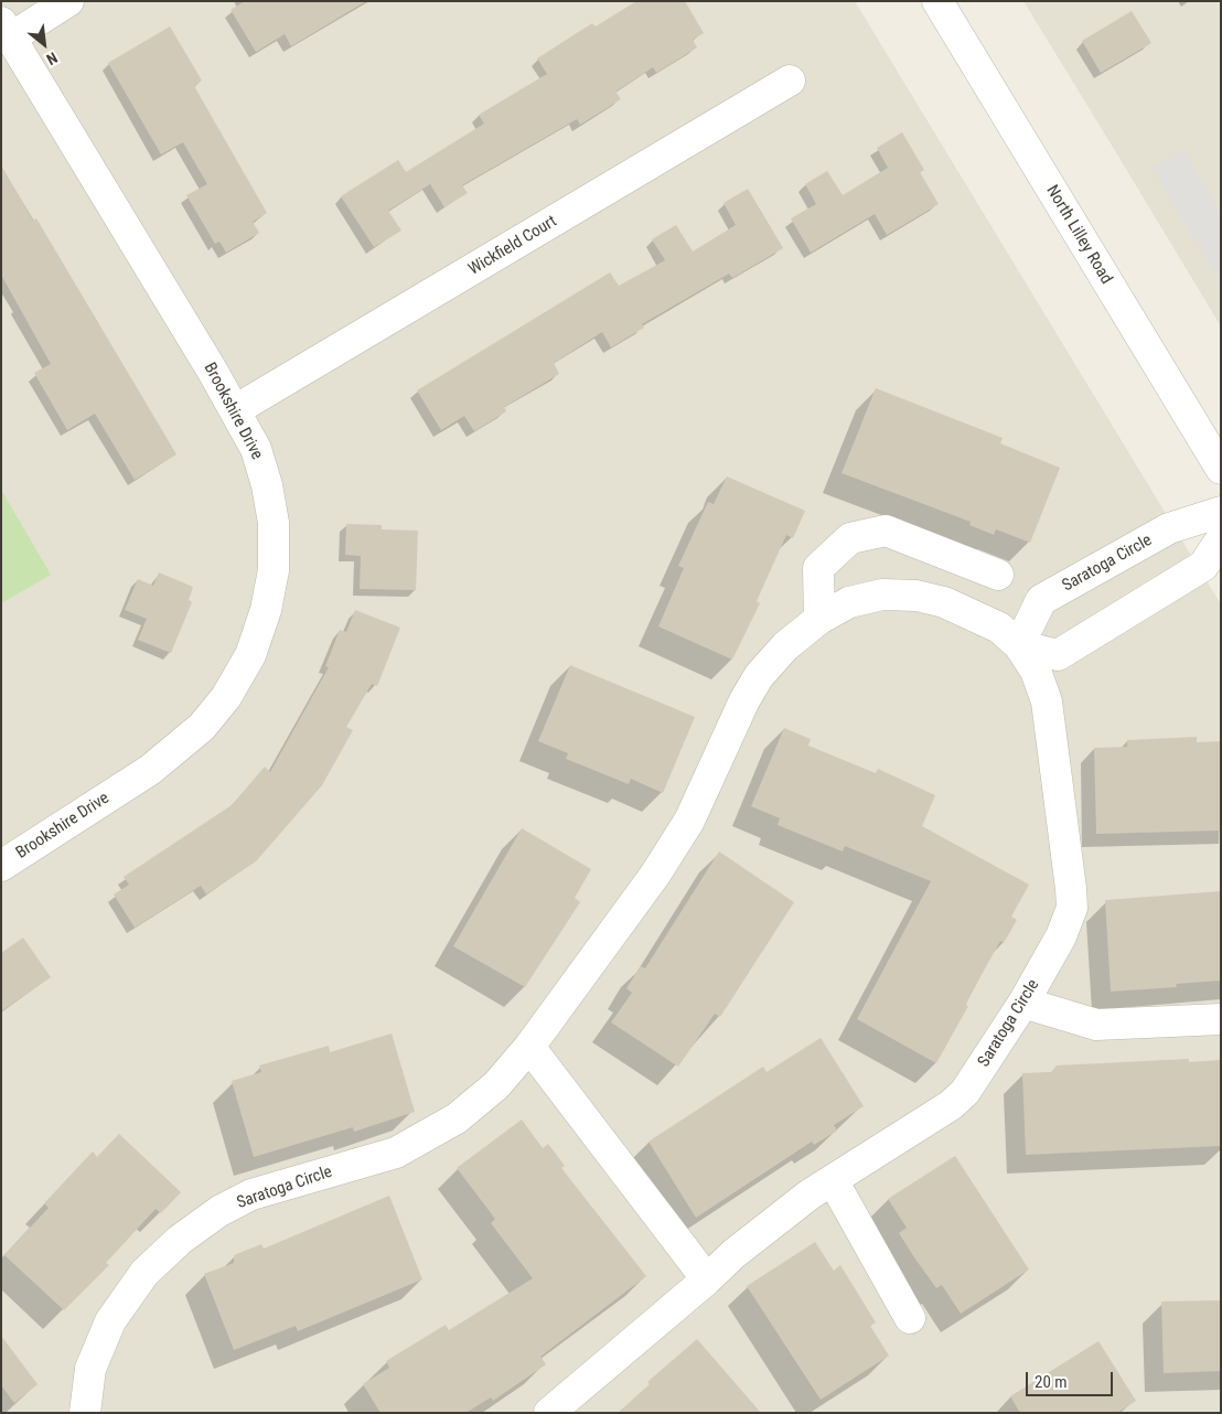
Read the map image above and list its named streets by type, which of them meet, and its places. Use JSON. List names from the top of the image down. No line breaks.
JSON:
{"streets":{"street":["North Lilley Road","Wickfield Court","Brookshire Drive","Saratoga Circle"]},"crossings":[["Wickfield Court","Brookshire Drive"]],"scale_bar":"20 m","north":"bottom right"}
